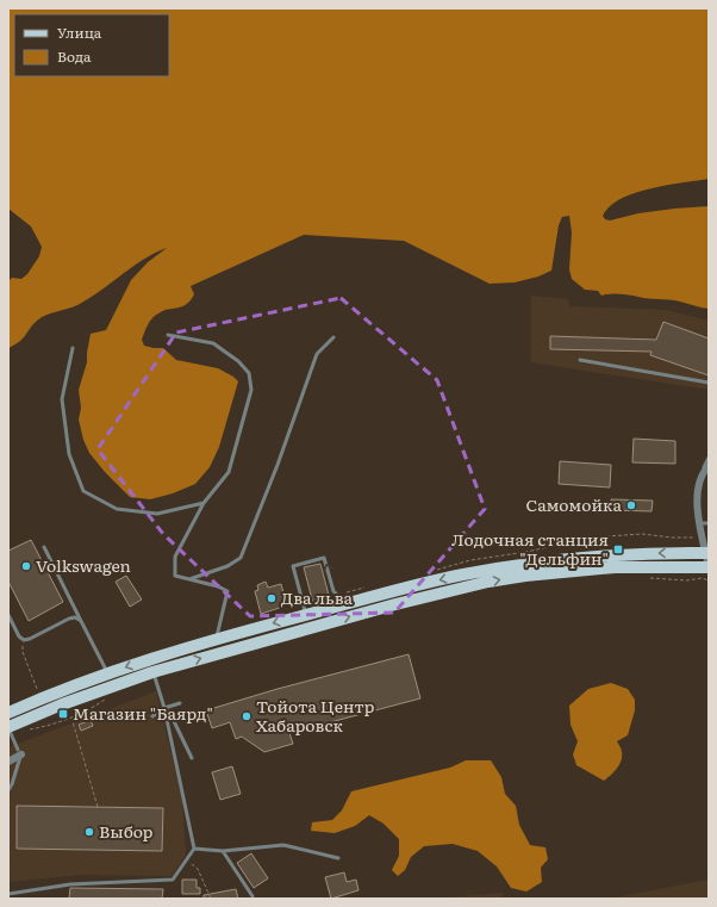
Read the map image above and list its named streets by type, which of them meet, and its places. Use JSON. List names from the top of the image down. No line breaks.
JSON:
{"places":{"other":["Самомойка","Volkswagen","Два льва","Тойота Центр Хабаровск","Выбор"],"transit":["Лодочная станция \"Дельфин\"","Магазин \"Баярд\""]},"legend":["Улица","Вода"]}
